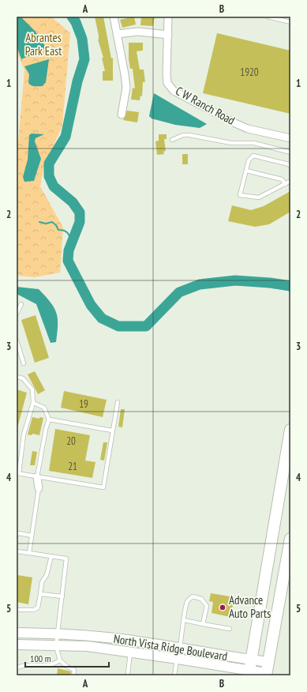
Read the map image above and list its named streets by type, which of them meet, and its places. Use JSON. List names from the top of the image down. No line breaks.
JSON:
{"streets":{"street":["C W Ranch Road","North Vista Ridge Boulevard"]},"parks":["Abrantes Park East"],"places":["Advance Auto Parts"],"house_numbers":["1920","19","20","21"],"scale_bar":"100 m","grid":{"columns":["A","B"],"rows":["1","2","3","4","5"]}}
